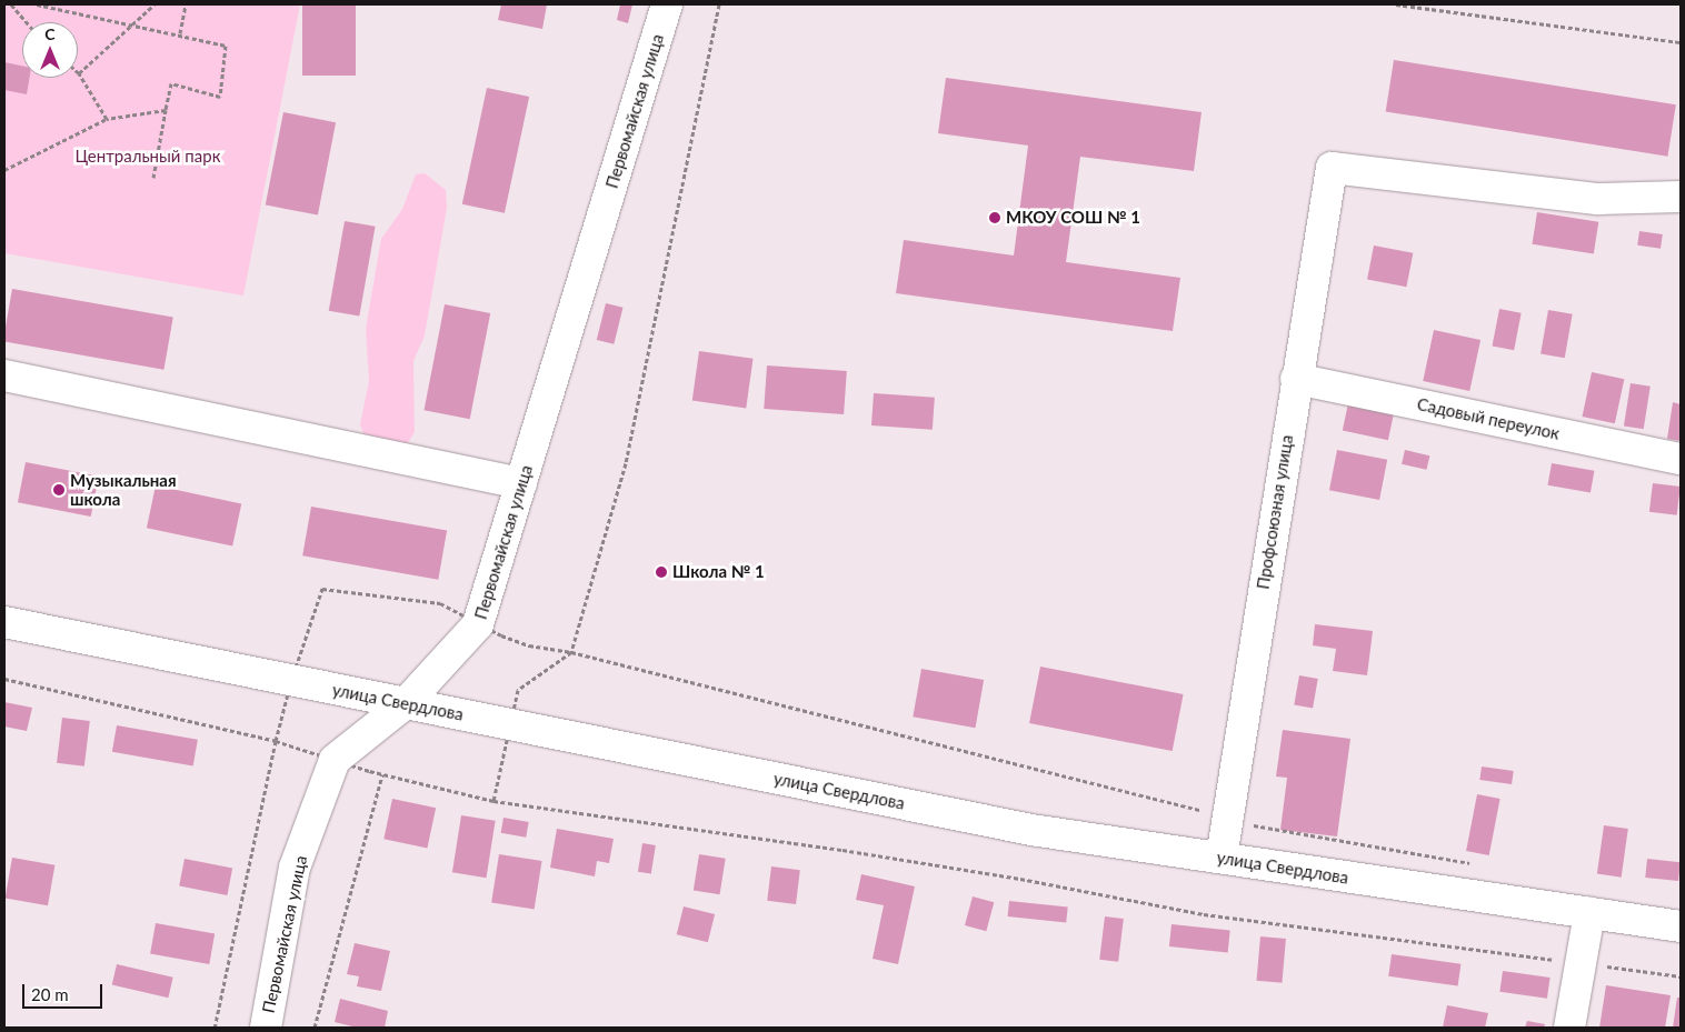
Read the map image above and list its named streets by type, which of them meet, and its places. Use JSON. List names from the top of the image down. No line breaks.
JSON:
{"streets":{"street":["Первомайская улица","Садовый переулок","Профсоюзная улица","улица Свердлова"]},"crossings":[["Первомайская улица","улица Свердлова"],["Садовый переулок","Профсоюзная улица"],["Профсоюзная улица","улица Свердлова"]],"parks":["Центральный парк"],"places":["МКОУ СОШ № 1","Музыкальная школа","Школа № 1"],"scale_bar":"20 m","north":"top"}
